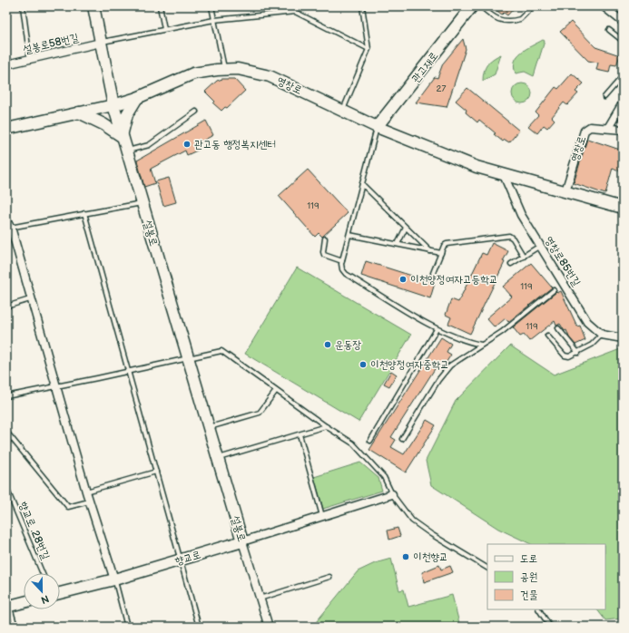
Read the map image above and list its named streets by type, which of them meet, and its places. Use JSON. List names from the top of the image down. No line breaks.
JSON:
{"streets":{"street":["설봉로58번길","관고재로","영창로","설봉로","영창로85번길","향교로"],"lane":["향교로 .28번길"]},"crossings":[["설봉로58번길","설봉로"],["관고재로","영창로"],["영창로","설봉로"],["영창로","영창로85번길"],["설봉로","향교로"]],"places":["관고동 행정복지센터","이천양정여자고등학교","운동장","이천양정여자중학교","이천향교"],"house_numbers":["27","119","119","119"],"legend":["도로","공원","건물"],"north":"bottom"}
